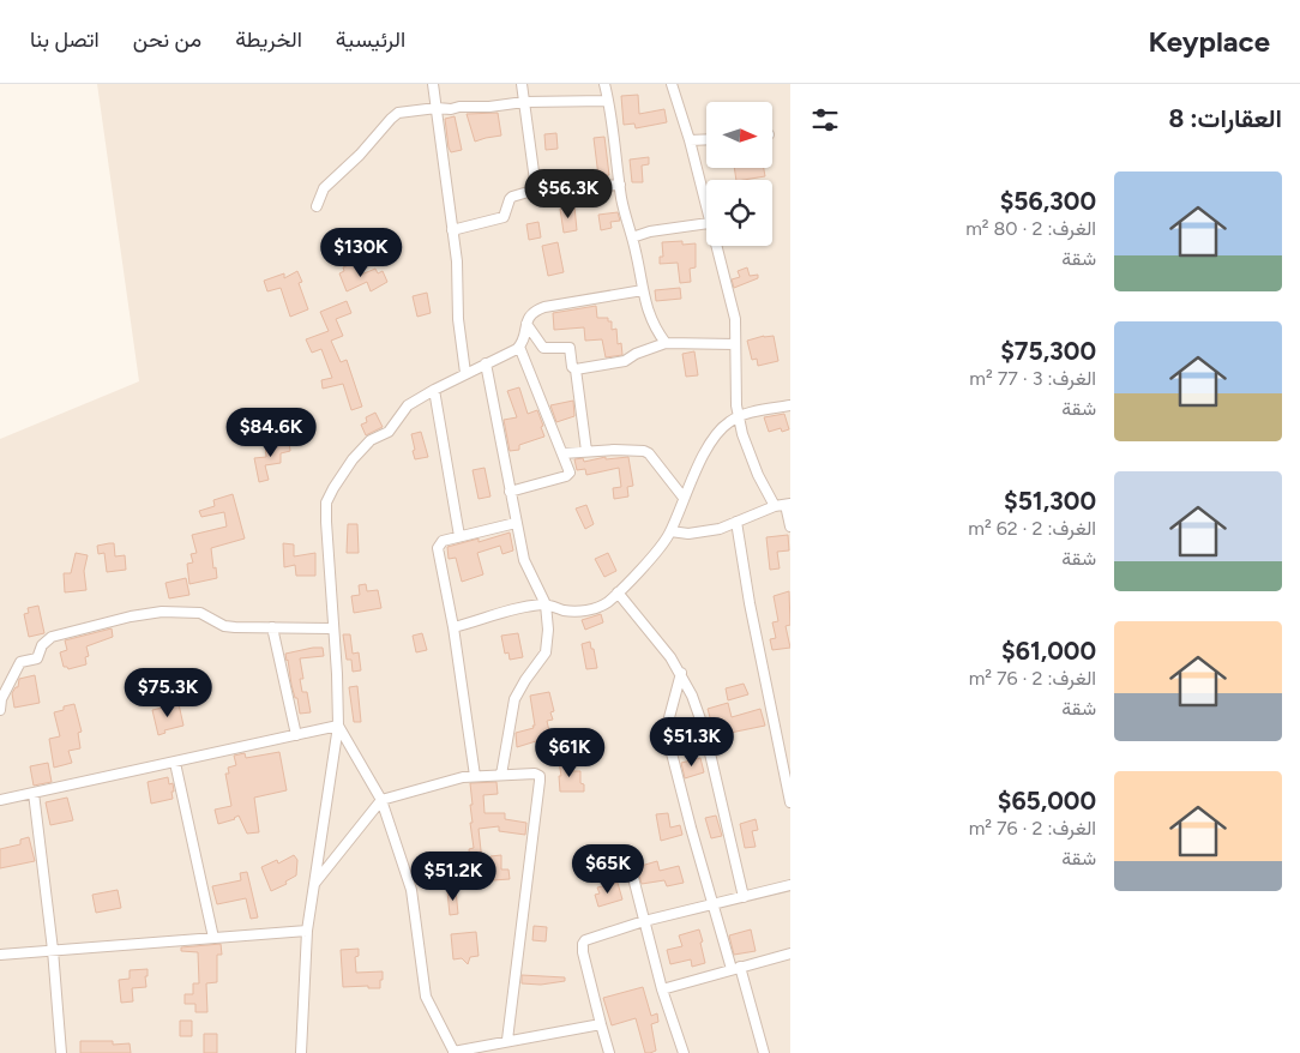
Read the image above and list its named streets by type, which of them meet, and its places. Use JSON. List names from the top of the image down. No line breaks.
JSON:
{"north":"right","page":{"header":"Keyplace","nav":["الرئيسية","الخريطة","من نحن","اتصل بنا"],"heading":"العقارات: 8","list":[{"name":"$56,300","note":"الغرف: 2 · 80 m² · شقة"},{"name":"$75,300","note":"الغرف: 3 · 77 m² · شقة"},{"name":"$51,300","note":"الغرف: 2 · 62 m² · شقة"},{"name":"$61,000","note":"الغرف: 2 · 76 m² · شقة"},{"name":"$65,000","note":"الغرف: 2 · 76 m² · شقة"}],"price":["$56.3K","$130K","$84.6K","$75.3K","$51.3K","$61K","$65K","$51.2K"]}}
